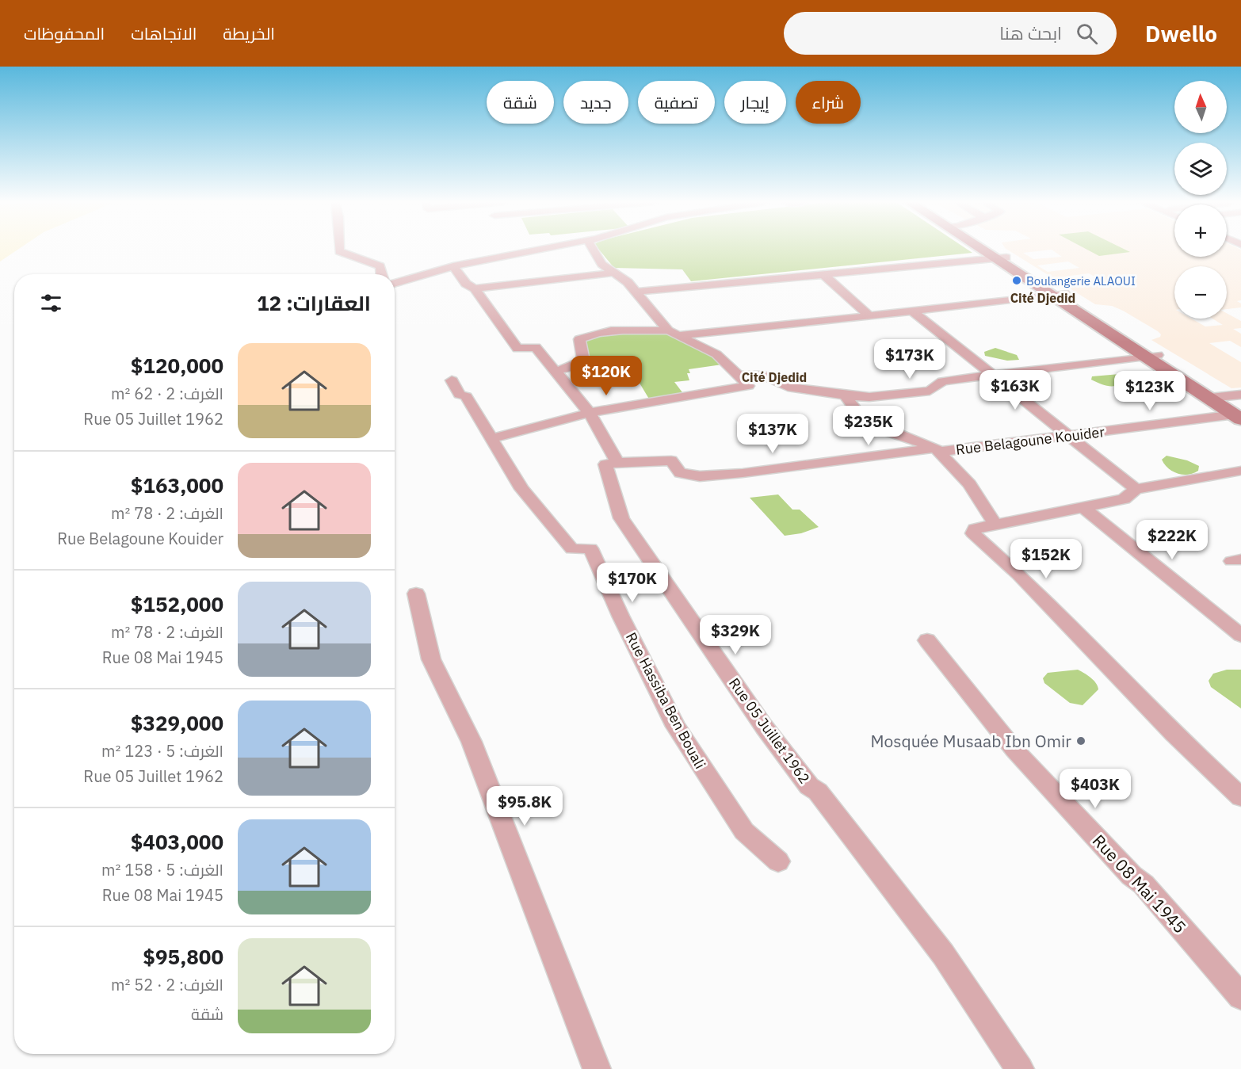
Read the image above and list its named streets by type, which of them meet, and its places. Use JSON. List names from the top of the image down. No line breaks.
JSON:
{"streets":{"street":["Rue Belagoune Kouider","Rue Hassiba Ben Bouali","Rue 05 Juillet 1962","Rue 08 Mai 1945"]},"crossings":[["Rue Belagoune Kouider","Rue 05 Juillet 1962"]],"districts":["Cité Djedid","Cité Djedid"],"places":["Boulangerie ALAOUI","Mosquée Musaab Ibn Omir"],"north":"top","page":{"header":"Dwello","search":"ابحث هنا","nav":["الخريطة","الاتجاهات","المحفوظات"],"map_buttons":["+","−"],"chip":["شراء","إيجار","تصفية","جديد","شقة"],"heading":"العقارات: 12","list":[{"name":"$120,000","note":"الغرف: 2 · 62 m² · Rue 05 Juillet 1962"},{"name":"$163,000","note":"الغرف: 2 · 78 m² · Rue Belagoune Kouider"},{"name":"$152,000","note":"الغرف: 2 · 78 m² · Rue 08 Mai 1945"},{"name":"$329,000","note":"الغرف: 5 · 123 m² · Rue 05 Juillet 1962"},{"name":"$403,000","note":"الغرف: 5 · 158 m² · Rue 08 Mai 1945"},{"name":"$95,800","note":"الغرف: 2 · 52 m² · شقة"}],"price":["$173K","$120K","$163K","$123K","$235K","$137K","$222K","$152K","$170K","$329K","$403K","$95.8K"]}}
